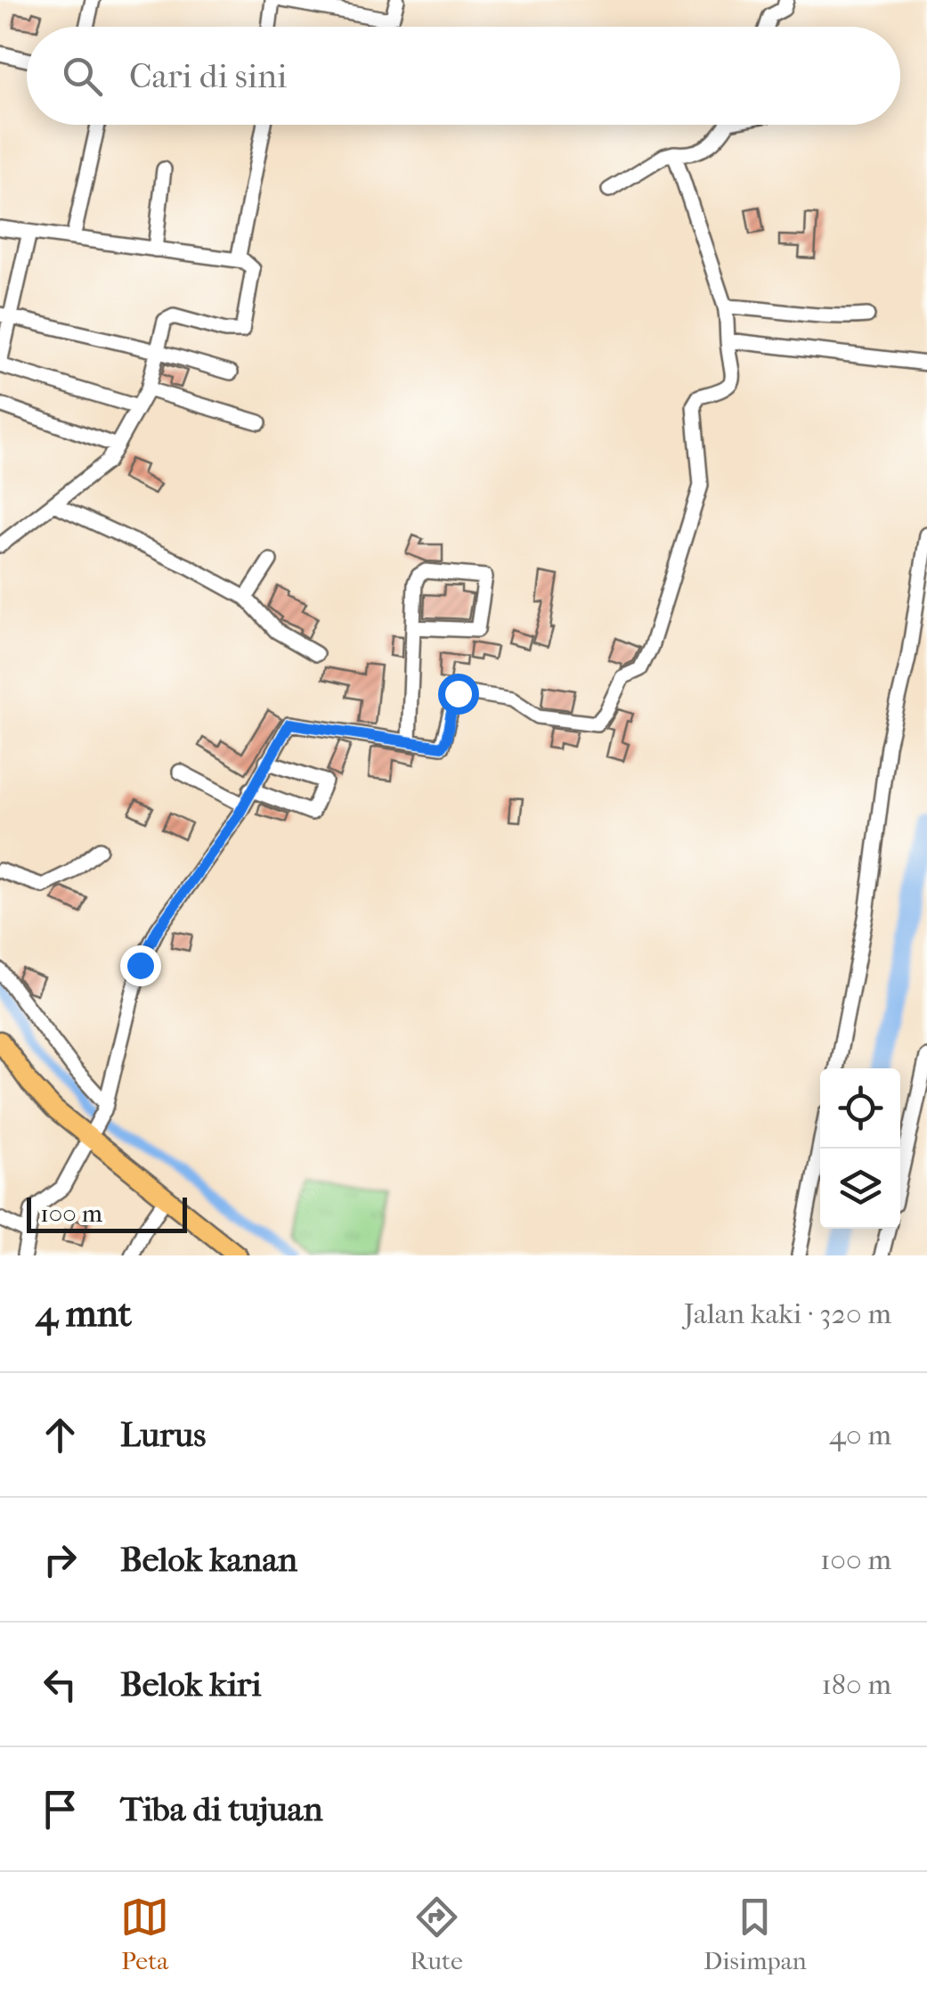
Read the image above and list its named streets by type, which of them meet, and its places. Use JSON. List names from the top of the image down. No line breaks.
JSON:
{"scale_bar":"100 m","page":{"search":"Cari di sini","scale":"100 m","heading":["4 mnt","Jalan kaki · 320 m"],"list":[["Lurus","40 m"],["Belok kanan","100 m"],["Belok kiri","180 m"],"Tiba di tujuan"],"nav":["Peta","Rute","Disimpan"]}}
